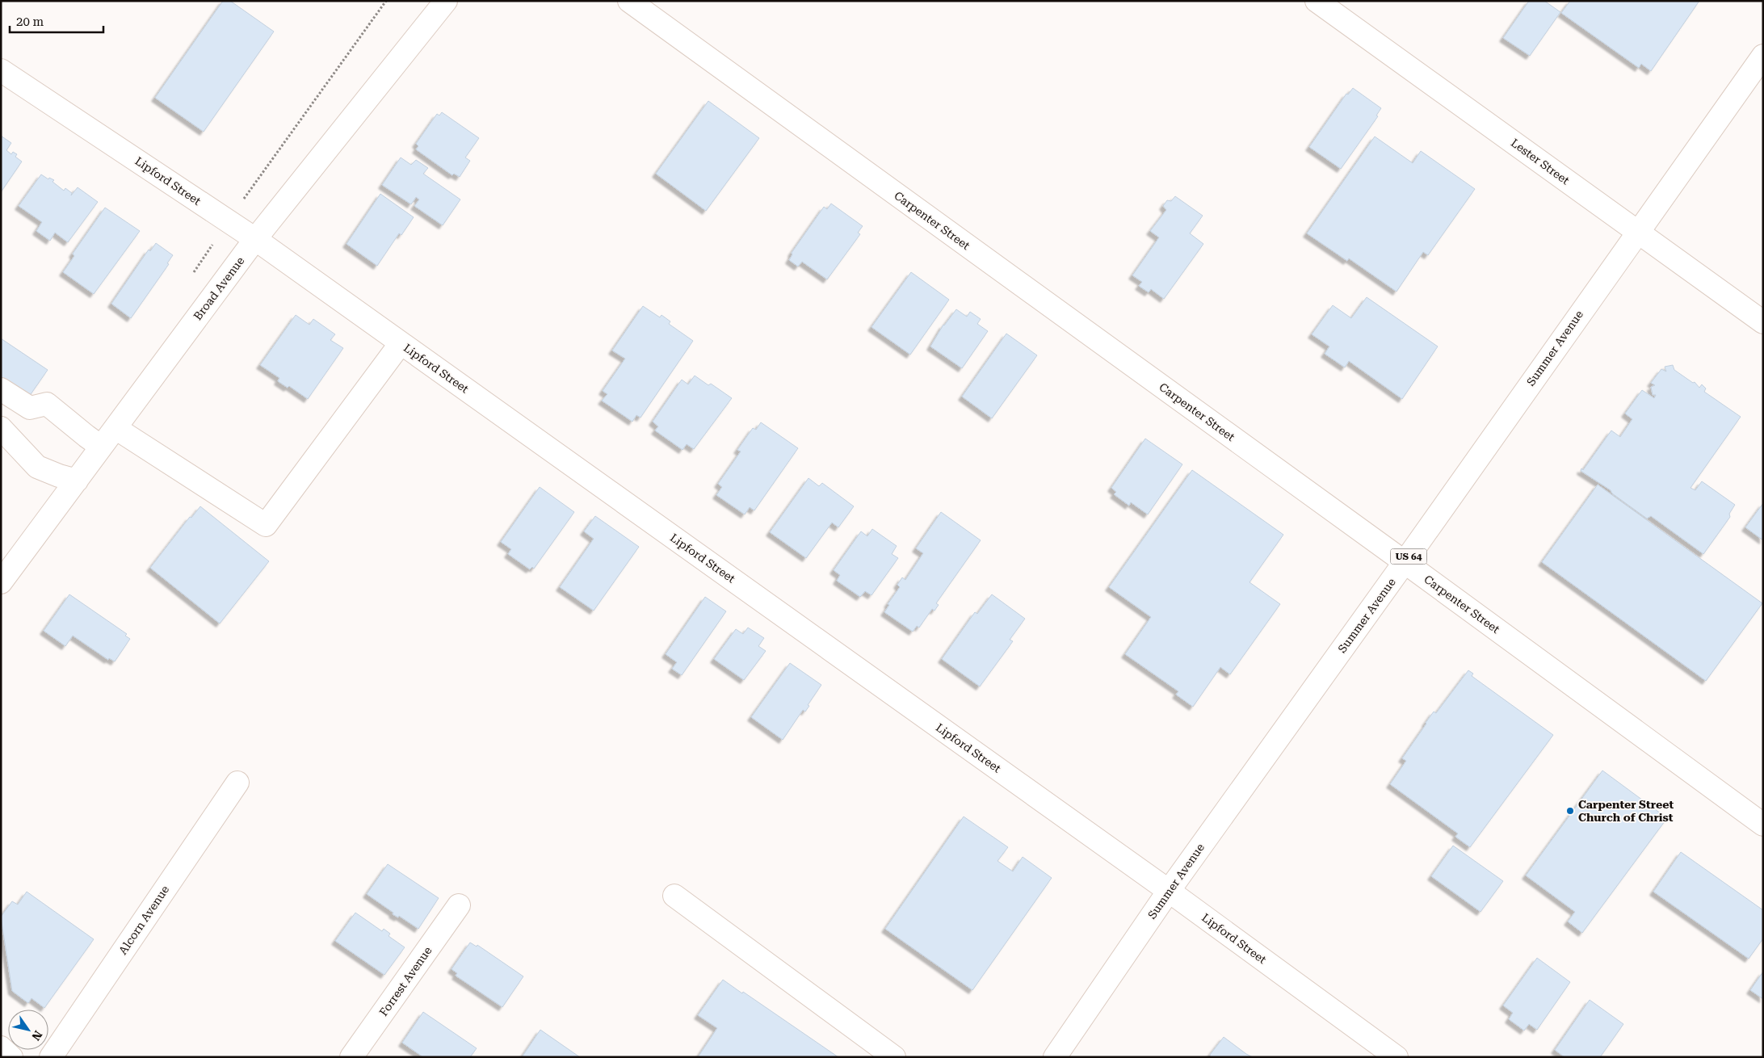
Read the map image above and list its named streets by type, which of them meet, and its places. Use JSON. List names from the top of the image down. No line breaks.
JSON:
{"streets":{"street":["Lester Street","Lipford Street","Carpenter Street","Broad Avenue","Summer Avenue","US 64","Alcorn Avenue","Forrest Avenue"]},"crossings":[["Lester Street","Summer Avenue"],["Lipford Street","Broad Avenue"],["Lipford Street","Summer Avenue"],["Carpenter Street","Summer Avenue"]],"places":["Carpenter Street Church of Christ"],"scale_bar":"20 m","north":"bottom right"}
